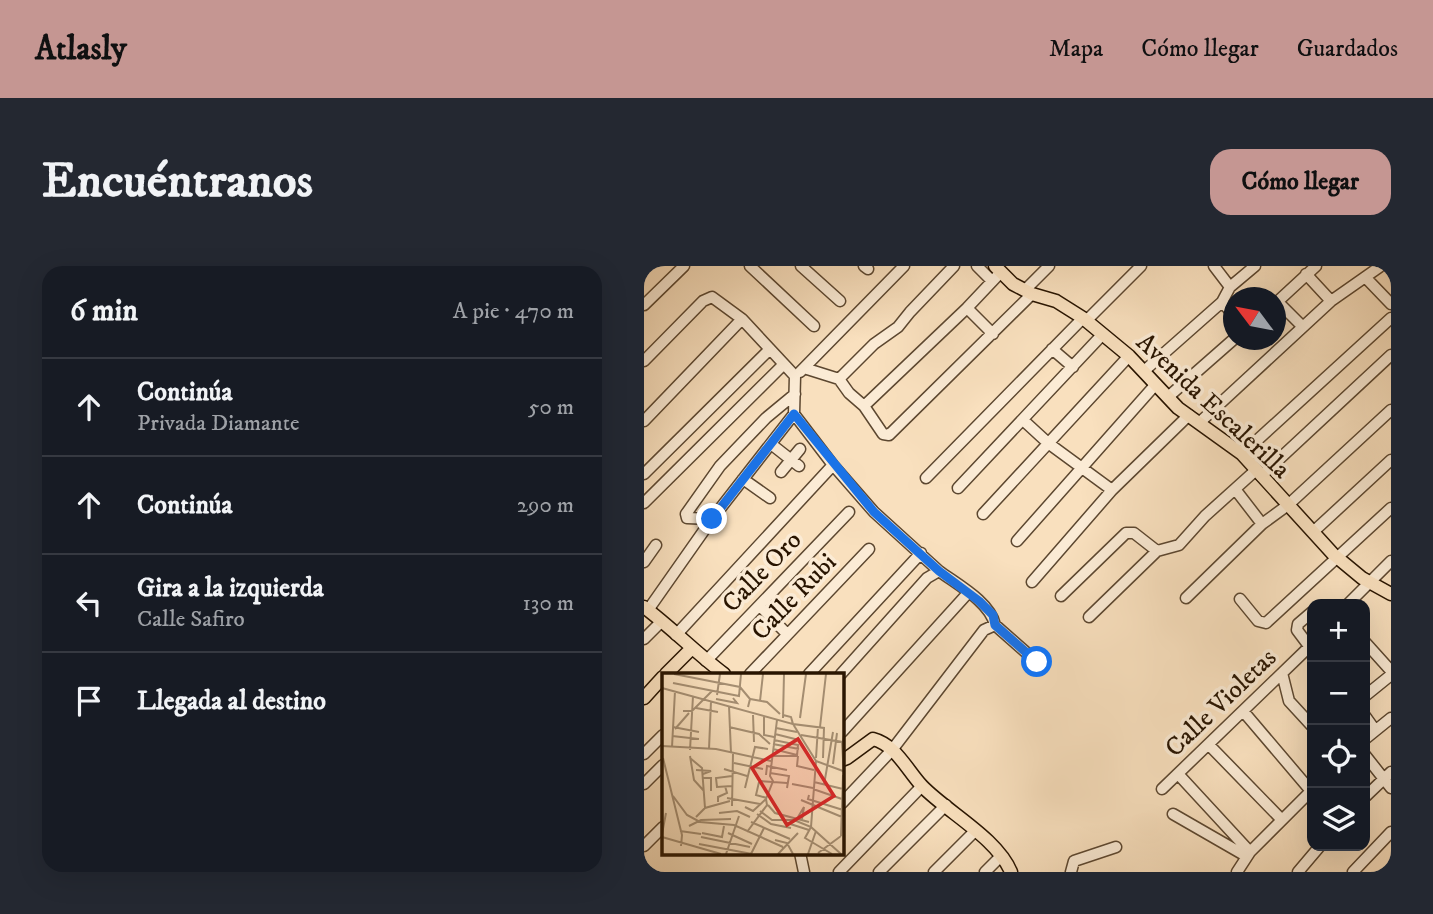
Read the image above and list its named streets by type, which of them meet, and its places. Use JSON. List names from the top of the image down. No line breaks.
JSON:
{"streets":{"main road":["Avenida Escalerilla"],"street":["Calle Oro","Calle Rubi","Calle Violetas"]},"north":"top left","page":{"header":"Atlasly","nav":["Mapa","Cómo llegar","Guardados"],"buttons":"Cómo llegar","title":"Encuéntranos","heading":["6 min","A pie · 470 m"],"list":[["Continúa","Privada Diamante","50 m"],["Continúa","290 m"],["Gira a la izquierda","Calle Safiro","130 m"],"Llegada al destino"],"map_buttons":["+","−"]}}
